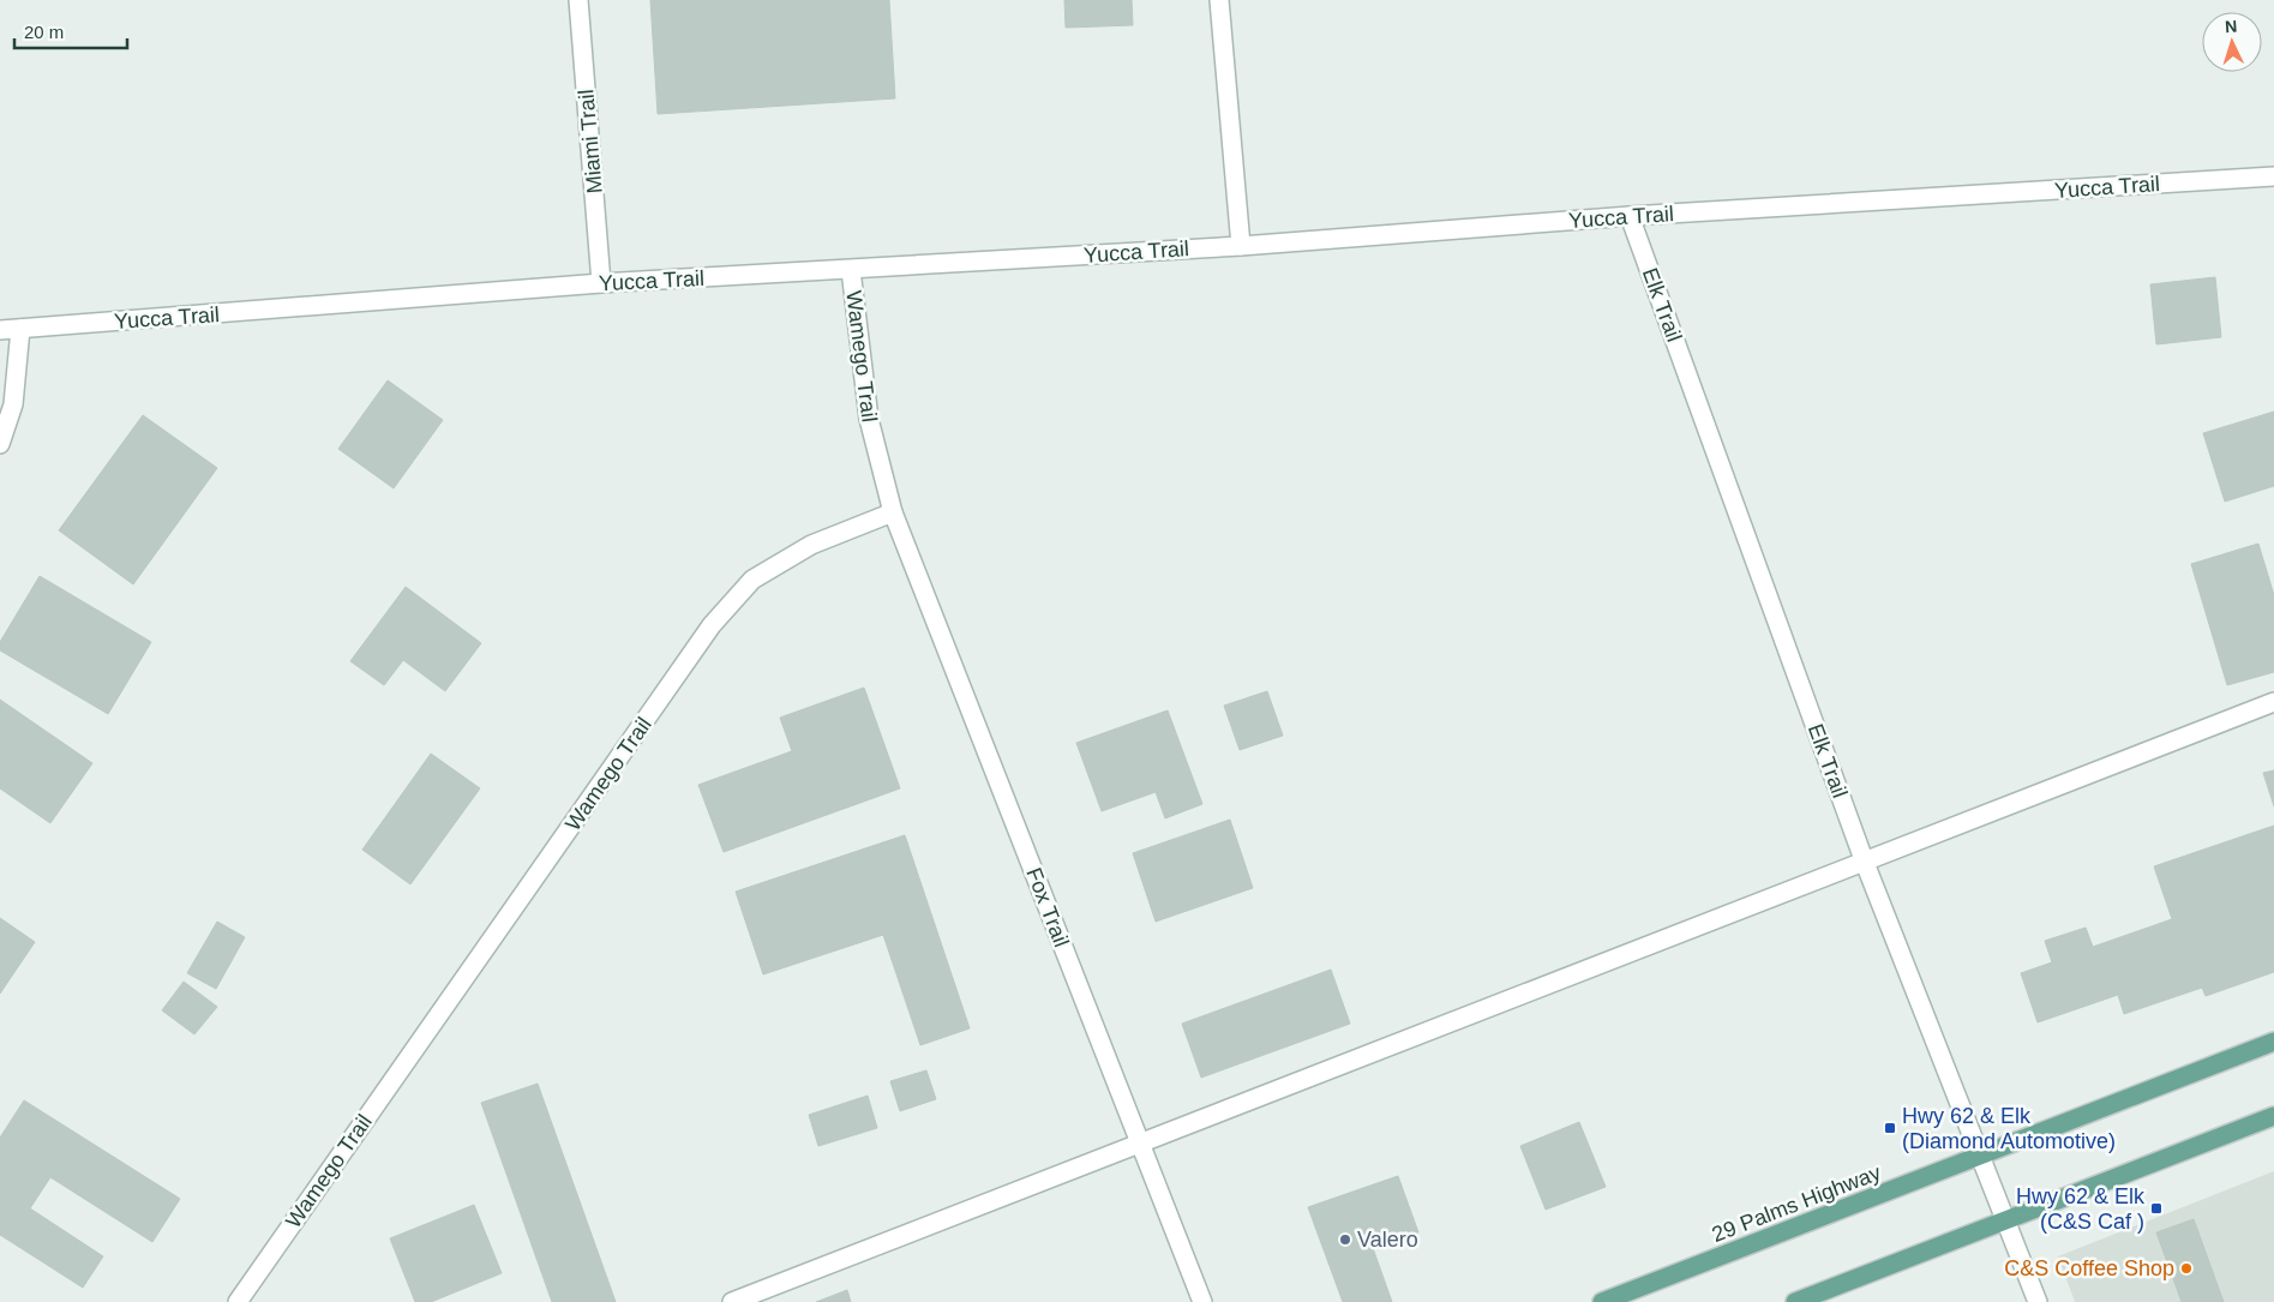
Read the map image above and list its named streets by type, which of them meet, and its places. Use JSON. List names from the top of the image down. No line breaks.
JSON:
{"streets":{"main road":["29 Palms Highway"],"street":["Miami Trail","Yucca Trail","Elk Trail","Wamego Trail","Fox Trail"]},"crossings":[["Miami Trail","Yucca Trail"],["Yucca Trail","Elk Trail"],["Yucca Trail","Wamego Trail"],["Elk Trail","29 Palms Highway"],["Wamego Trail","Fox Trail"]],"places":{"transit":["Hwy 62 & Elk (Diamond Automotive)","Hwy 62 & Elk (C&S Caf )"],"other":["Valero","C&S Coffee Shop"]},"scale_bar":"20 m","north":"top"}
